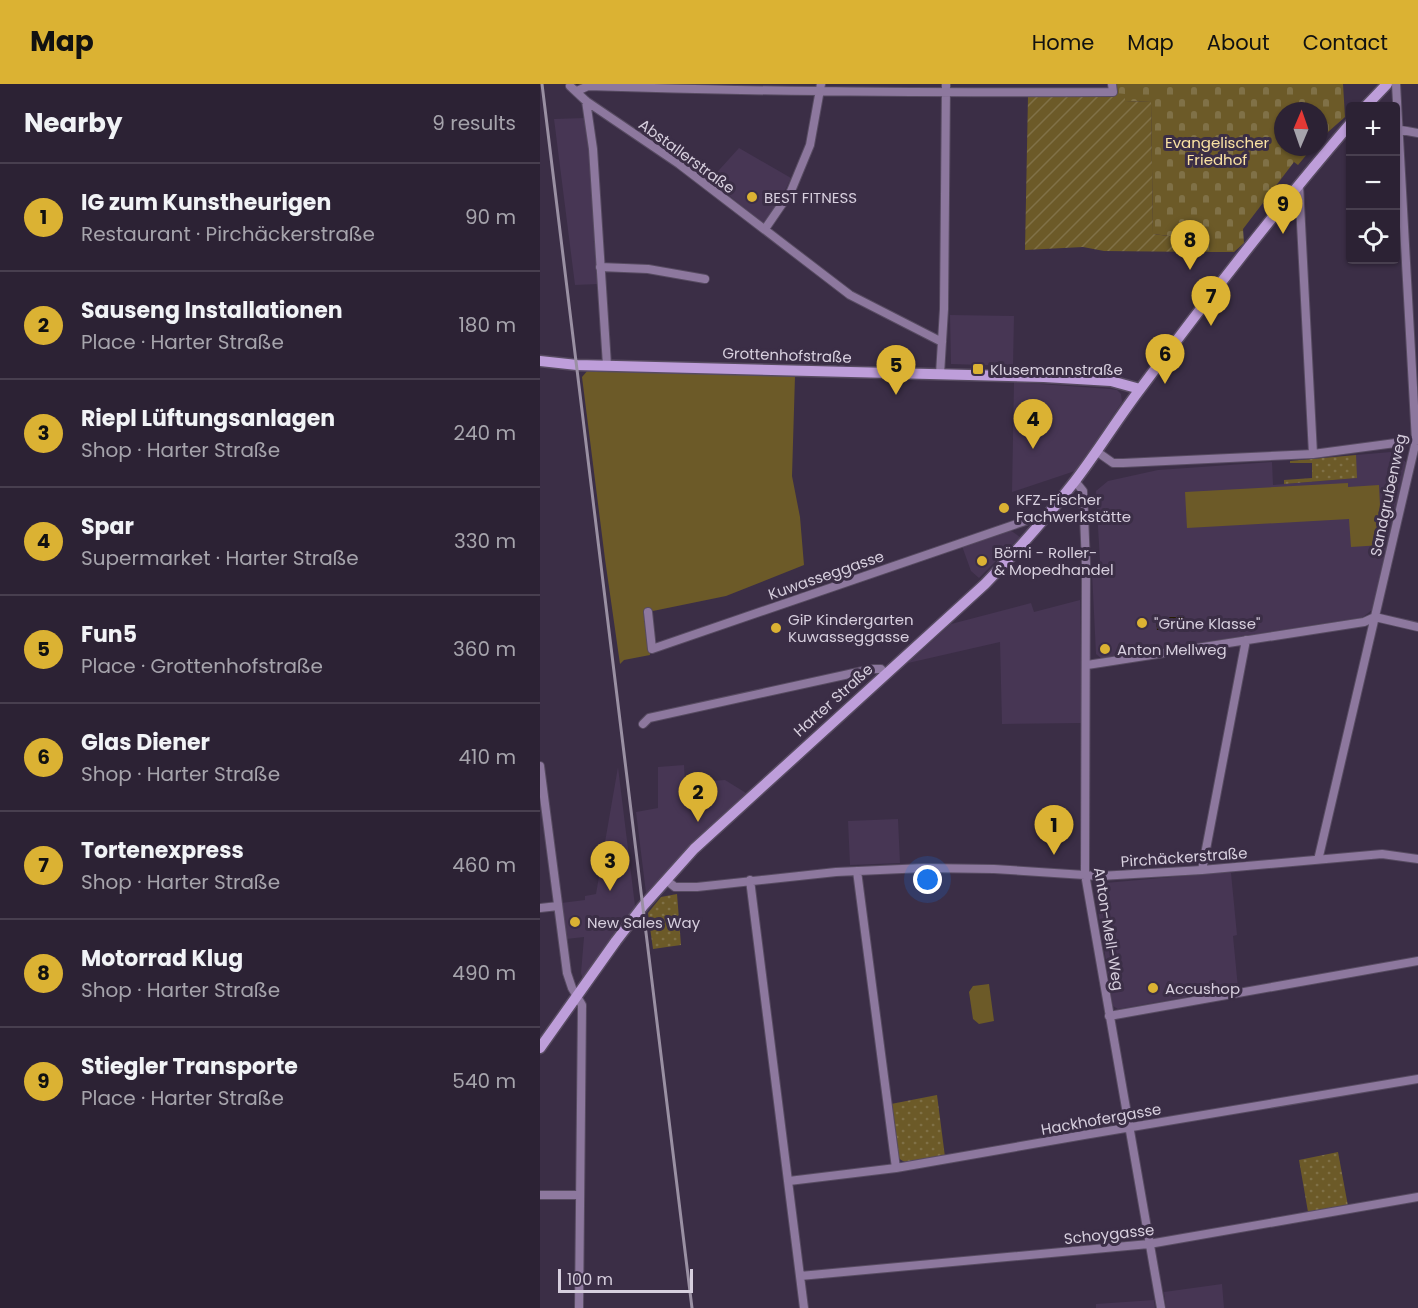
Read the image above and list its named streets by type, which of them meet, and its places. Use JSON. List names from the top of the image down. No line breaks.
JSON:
{"streets":{"main road":["Grottenhofstraße","Harter Straße"],"street":["Abstallerstraße","Sandgrubenweg","Kuwasseggasse","Pirchäckerstraße","Anton-Mell-Weg","Hackhofergasse","Schoygasse"]},"crossings":[["Grottenhofstraße","Harter Straße"],["Sandgrubenweg","Pirchäckerstraße"],["Kuwasseggasse","Harter Straße"],["Harter Straße","Pirchäckerstraße"],["Harter Straße","Anton-Mell-Weg"],["Pirchäckerstraße","Anton-Mell-Weg"],["Anton-Mell-Weg","Hackhofergasse"],["Anton-Mell-Weg","Schoygasse"]],"parks":["Evangelischer Friedhof"],"places":{"other":["BEST FITNESS","KFZ-Fischer Fachwerkstätte","Börni - Roller- & Mopedhandel","\"Grüne Klasse\"","GiP Kindergarten Kuwasseggasse","Anton Mellweg","New Sales Way","Accushop"],"transit":["Klusemannstraße"]},"scale_bar":"100 m","north":"top","page":{"header":"Map","nav":["Home","Map","About","Contact"],"heading":["Nearby","9 results"],"map_buttons":["+","−"],"list":[{"mark":"1","name":"IG zum Kunstheurigen","note":"Restaurant · Pirchäckerstraße","value":"90 m"},{"mark":"2","name":"Sauseng Installationen","note":"Place · Harter Straße","value":"180 m"},{"mark":"3","name":"Riepl Lüftungsanlagen","note":"Shop · Harter Straße","value":"240 m"},{"mark":"4","name":"Spar","note":"Supermarket · Harter Straße","value":"330 m"},{"mark":"5","name":"Fun5","note":"Place · Grottenhofstraße","value":"360 m"},{"mark":"6","name":"Glas Diener","note":"Shop · Harter Straße","value":"410 m"},{"mark":"7","name":"Tortenexpress","note":"Shop · Harter Straße","value":"460 m"},{"mark":"8","name":"Motorrad Klug","note":"Shop · Harter Straße","value":"490 m"},{"mark":"9","name":"Stiegler Transporte","note":"Place · Harter Straße","value":"540 m"}],"pins":["9","8","7","6","5","4","2","1","3"],"scale":"100 m"}}
